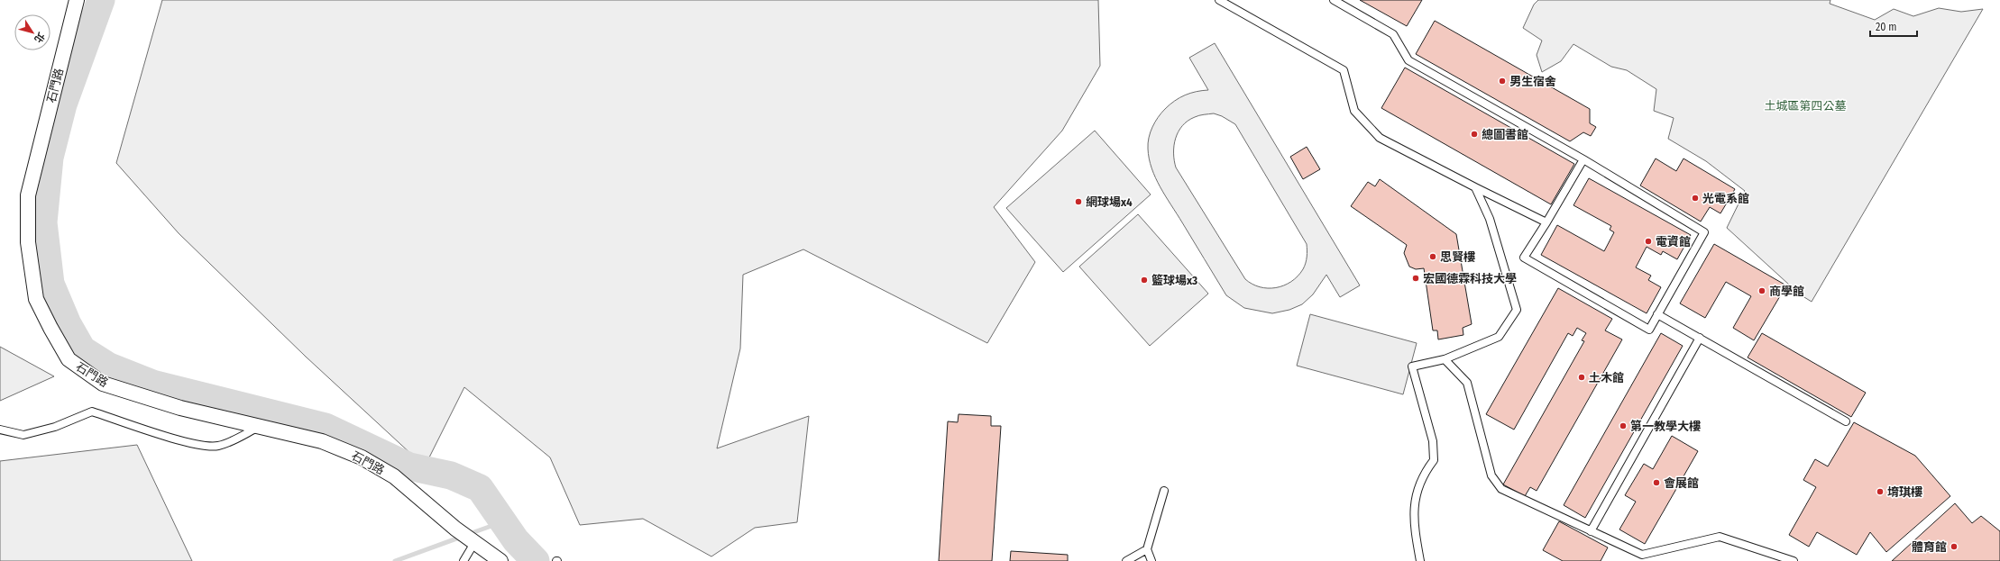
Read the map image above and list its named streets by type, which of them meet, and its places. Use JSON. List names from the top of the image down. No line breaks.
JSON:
{"streets":{"street":["石門路"]},"parks":["土城區第四公墓"],"places":["男生宿舍","總圖書館","光電系館","網球場x4","電資館","思賢樓","宏國德霖科技大學","籃球場x3","商學館","土木館","第一教學大樓","會展館","堉琪樓","體育館"],"scale_bar":"20 m","north":"bottom right"}
